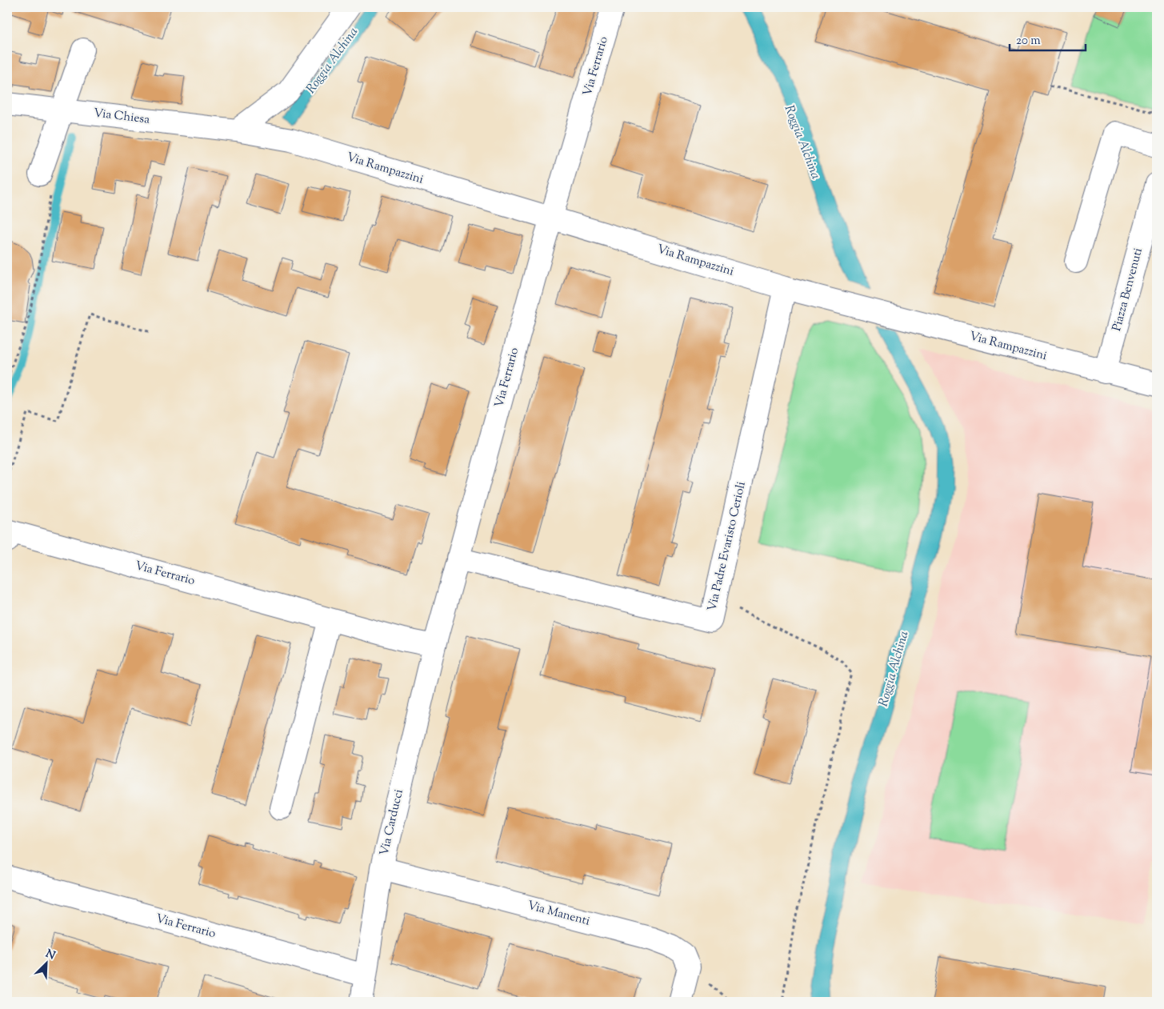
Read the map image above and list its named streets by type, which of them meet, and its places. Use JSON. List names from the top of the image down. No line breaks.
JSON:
{"streets":{"street":["Via Ferrario","Via Chiesa","Via Rampazzini","Piazza Benvenuti","Via Padre Evaristo Cerioli","Via Carducci","Via Manenti"]},"crossings":[["Via Ferrario","Via Rampazzini"],["Via Ferrario","Via Padre Evaristo Cerioli"],["Via Ferrario","Via Carducci"],["Via Chiesa","Via Rampazzini"],["Via Rampazzini","Piazza Benvenuti"],["Via Rampazzini","Via Padre Evaristo Cerioli"],["Via Carducci","Via Manenti"]],"water":["Roggia Alchina"],"scale_bar":"20 m","north":"top right"}
